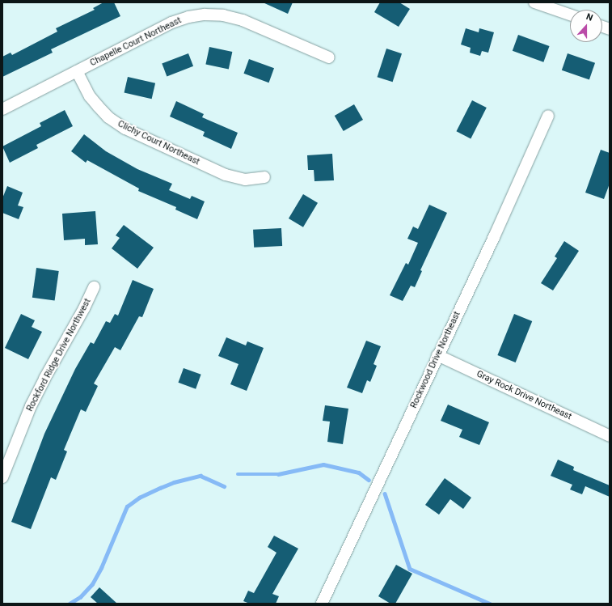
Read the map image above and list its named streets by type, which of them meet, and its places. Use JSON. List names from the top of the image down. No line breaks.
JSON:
{"streets":{"street":["Chapelle Court Northeast","Clichy Court Northeast","Rockford Ridge Drive Northwest","Rockwood Drive Northeast","Gray Rock Drive Northeast"]},"crossings":[["Chapelle Court Northeast","Clichy Court Northeast"],["Rockwood Drive Northeast","Gray Rock Drive Northeast"]],"north":"top"}
